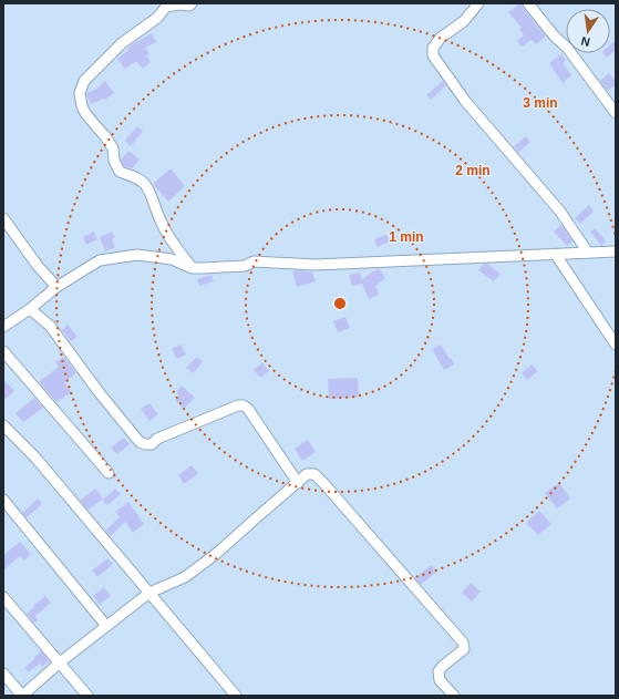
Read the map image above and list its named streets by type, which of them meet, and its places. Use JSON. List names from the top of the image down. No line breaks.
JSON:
{"north":"bottom","rings":["3 min","2 min","1 min"]}
